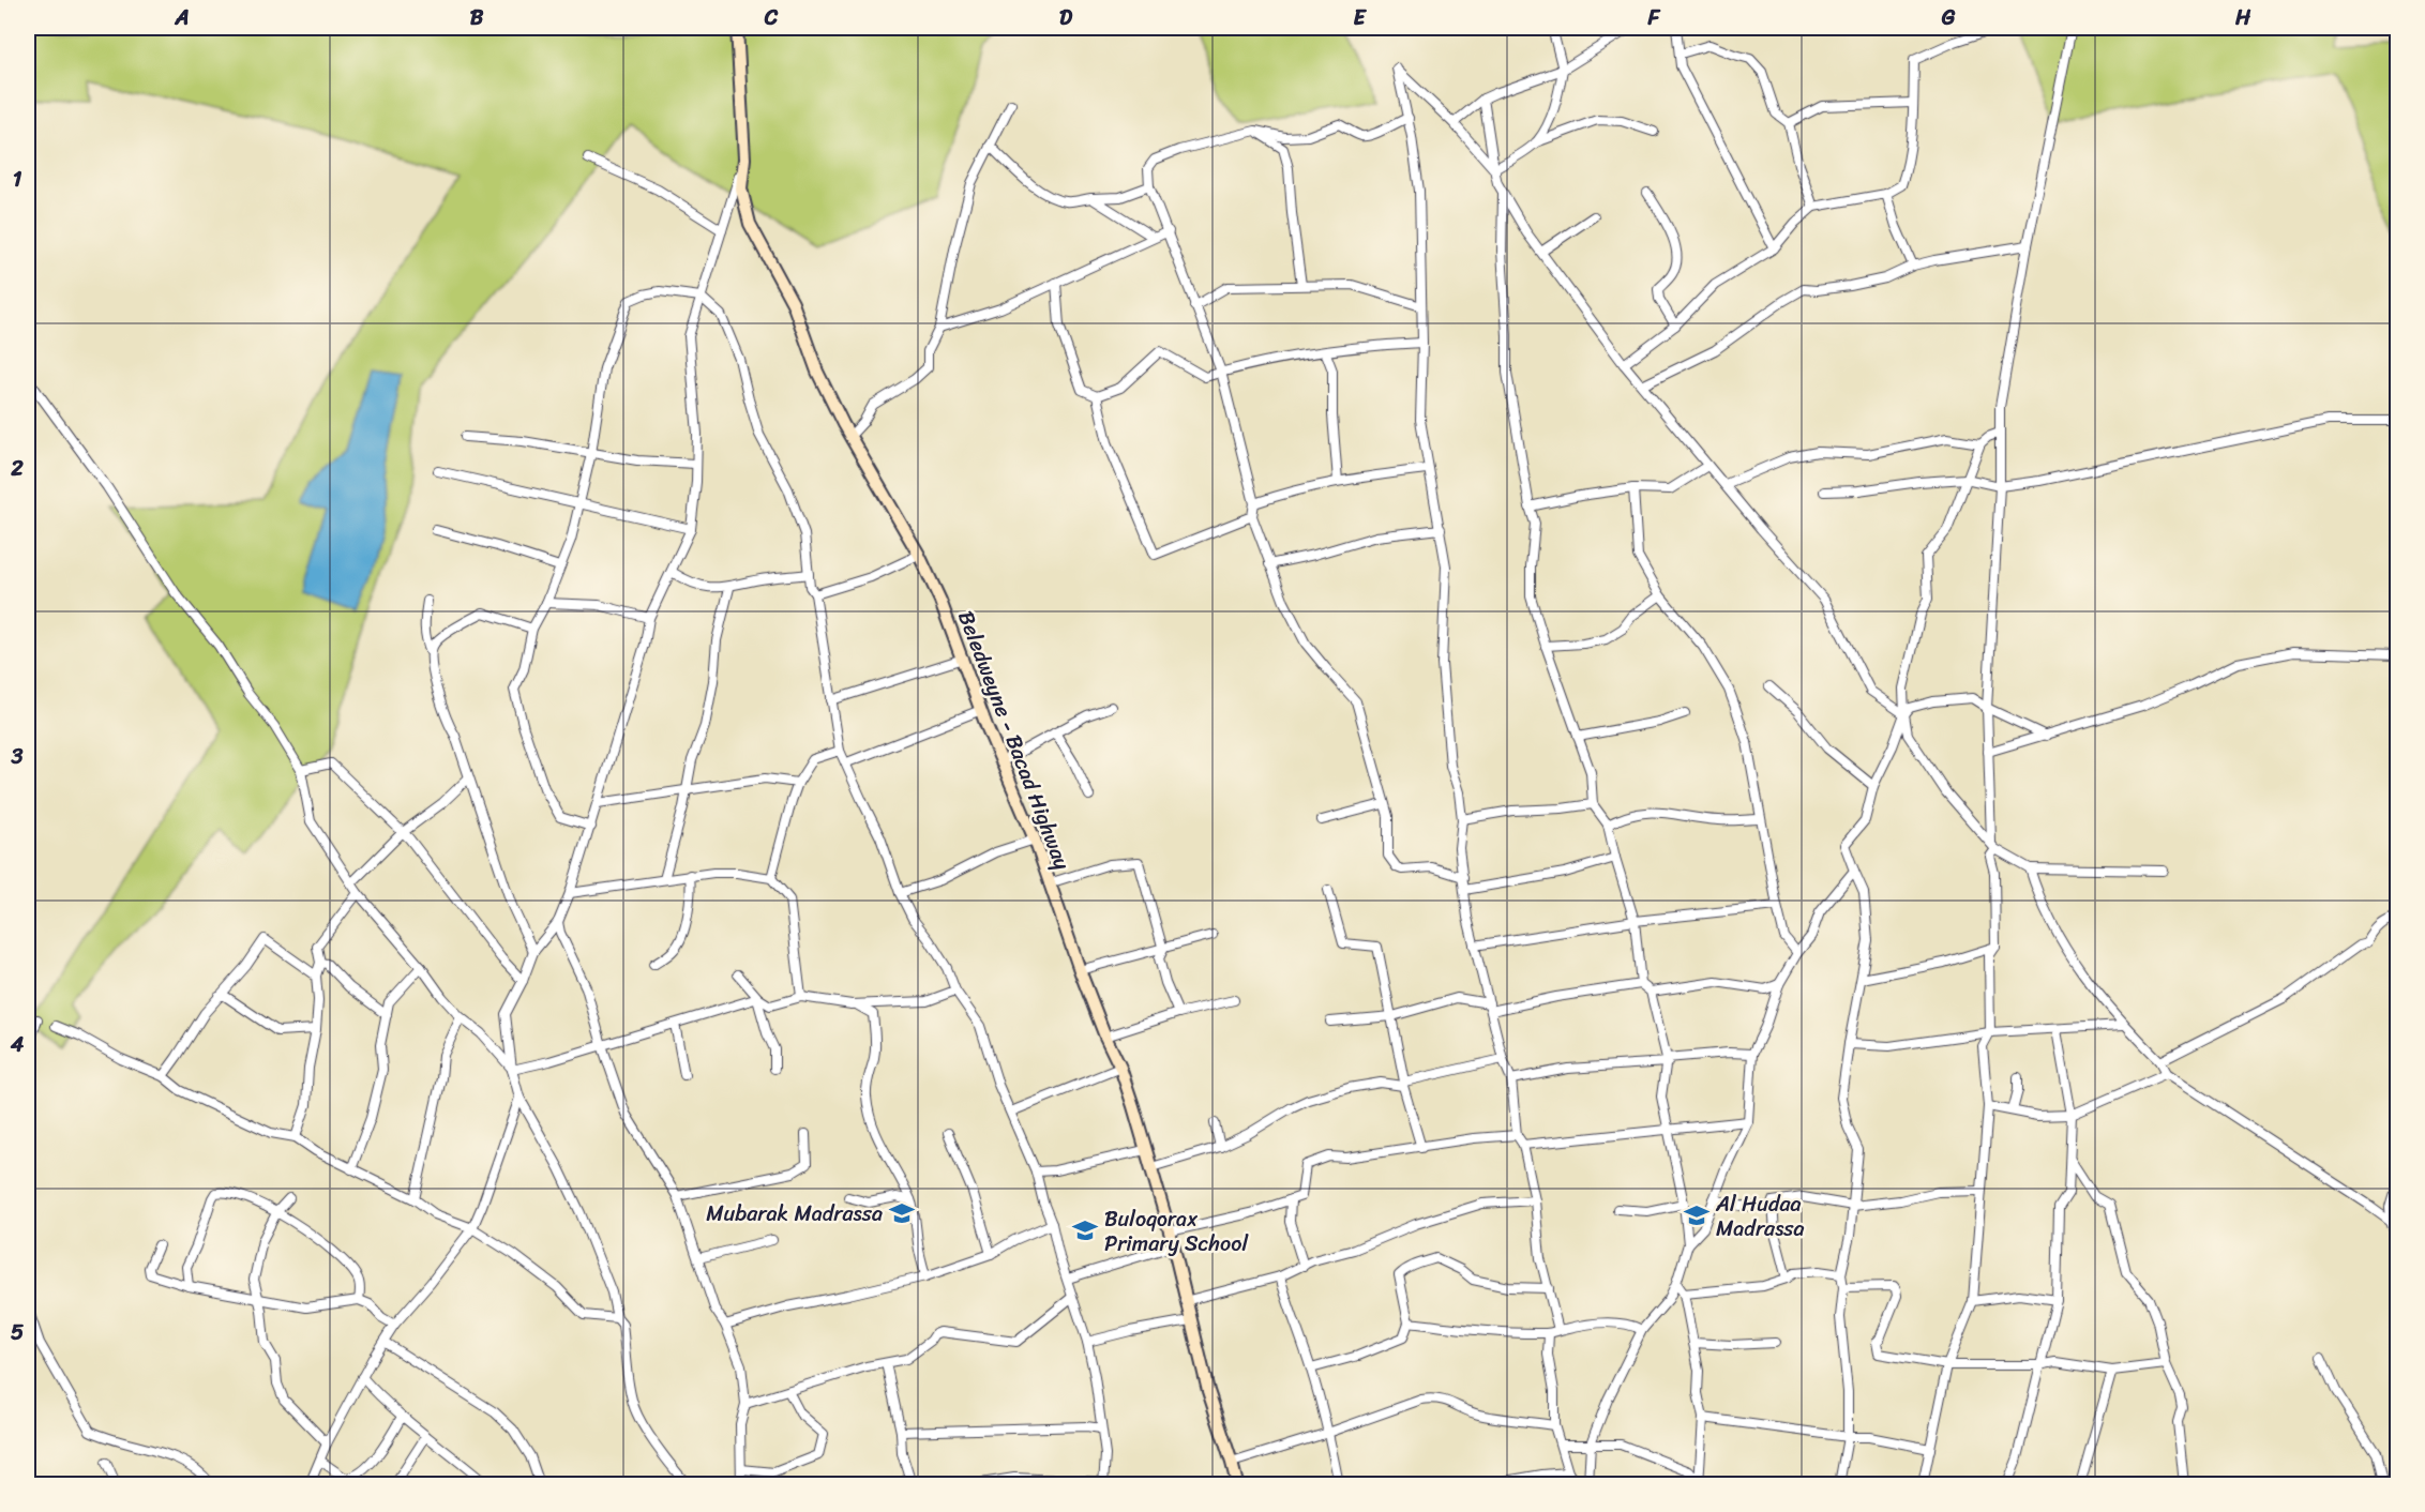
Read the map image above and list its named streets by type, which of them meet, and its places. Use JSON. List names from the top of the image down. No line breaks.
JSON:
{"streets":{"street":["Beledweyne - Bacad Highway"]},"places":{"school or university":["Mubarak Madrassa","Al Hudaa Madrassa","Buloqorax Primary School"]},"grid":{"columns":["A","B","C","D","E","F","G","H"],"rows":["1","2","3","4","5"]}}
